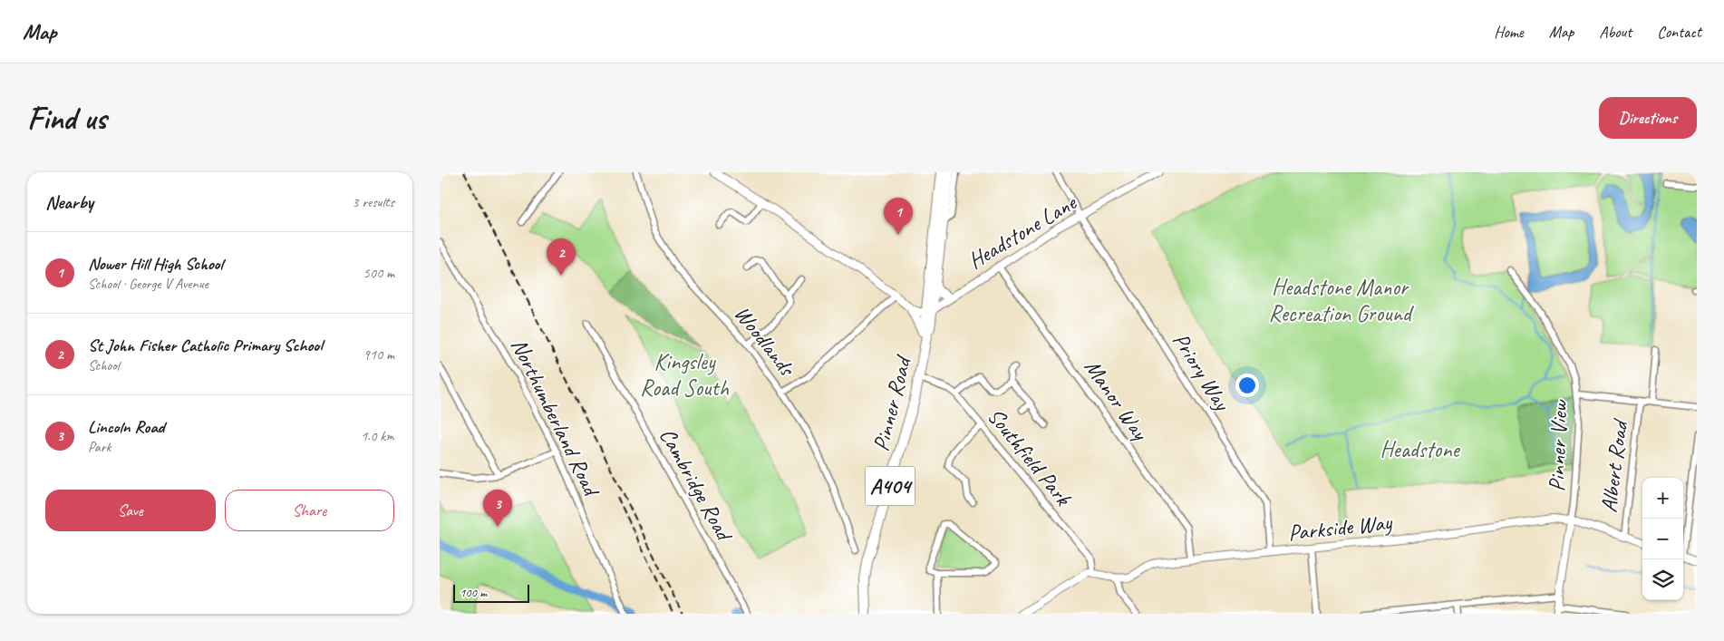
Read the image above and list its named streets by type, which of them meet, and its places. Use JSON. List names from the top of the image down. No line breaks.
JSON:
{"streets":{"main road":["Pinner Road","A404"],"street":["Headstone Lane","Woodlands","Priory Way","Manor Way","Northumberland Road","Pinner View","Southfield Park","Albert Road","Cambridge Road","Parkside Way"]},"crossings":[["Headstone Lane","Priory Way"],["Headstone Lane","Manor Way"],["Headstone Lane","Pinner Road"],["Headstone Lane","A404"],["Priory Way","Parkside Way"],["Manor Way","Parkside Way"],["Pinner Road","Southfield Park"],["Pinner Road","A404"],["Pinner View","Parkside Way"],["Albert Road","Parkside Way"]],"parks":["Headstone Manor Recreation Ground","Kingsley Road South","Headstone"],"scale_bar":"100 m","page":{"header":"Map","nav":["Home","Map","About","Contact"],"buttons":["Directions",["Save","Share"]],"title":"Find us","heading":["Nearby","3 results"],"pins":["1","2","3"],"list":[{"mark":"1","name":"Nower Hill High School","note":"School · George V Avenue","value":"500 m"},{"mark":"2","name":"St John Fisher Catholic Primary School","note":"School","value":"910 m"},{"mark":"3","name":"Lincoln Road","note":"Park","value":"1.0 km"}],"map_buttons":["+","−"],"scale":"100 m"}}
